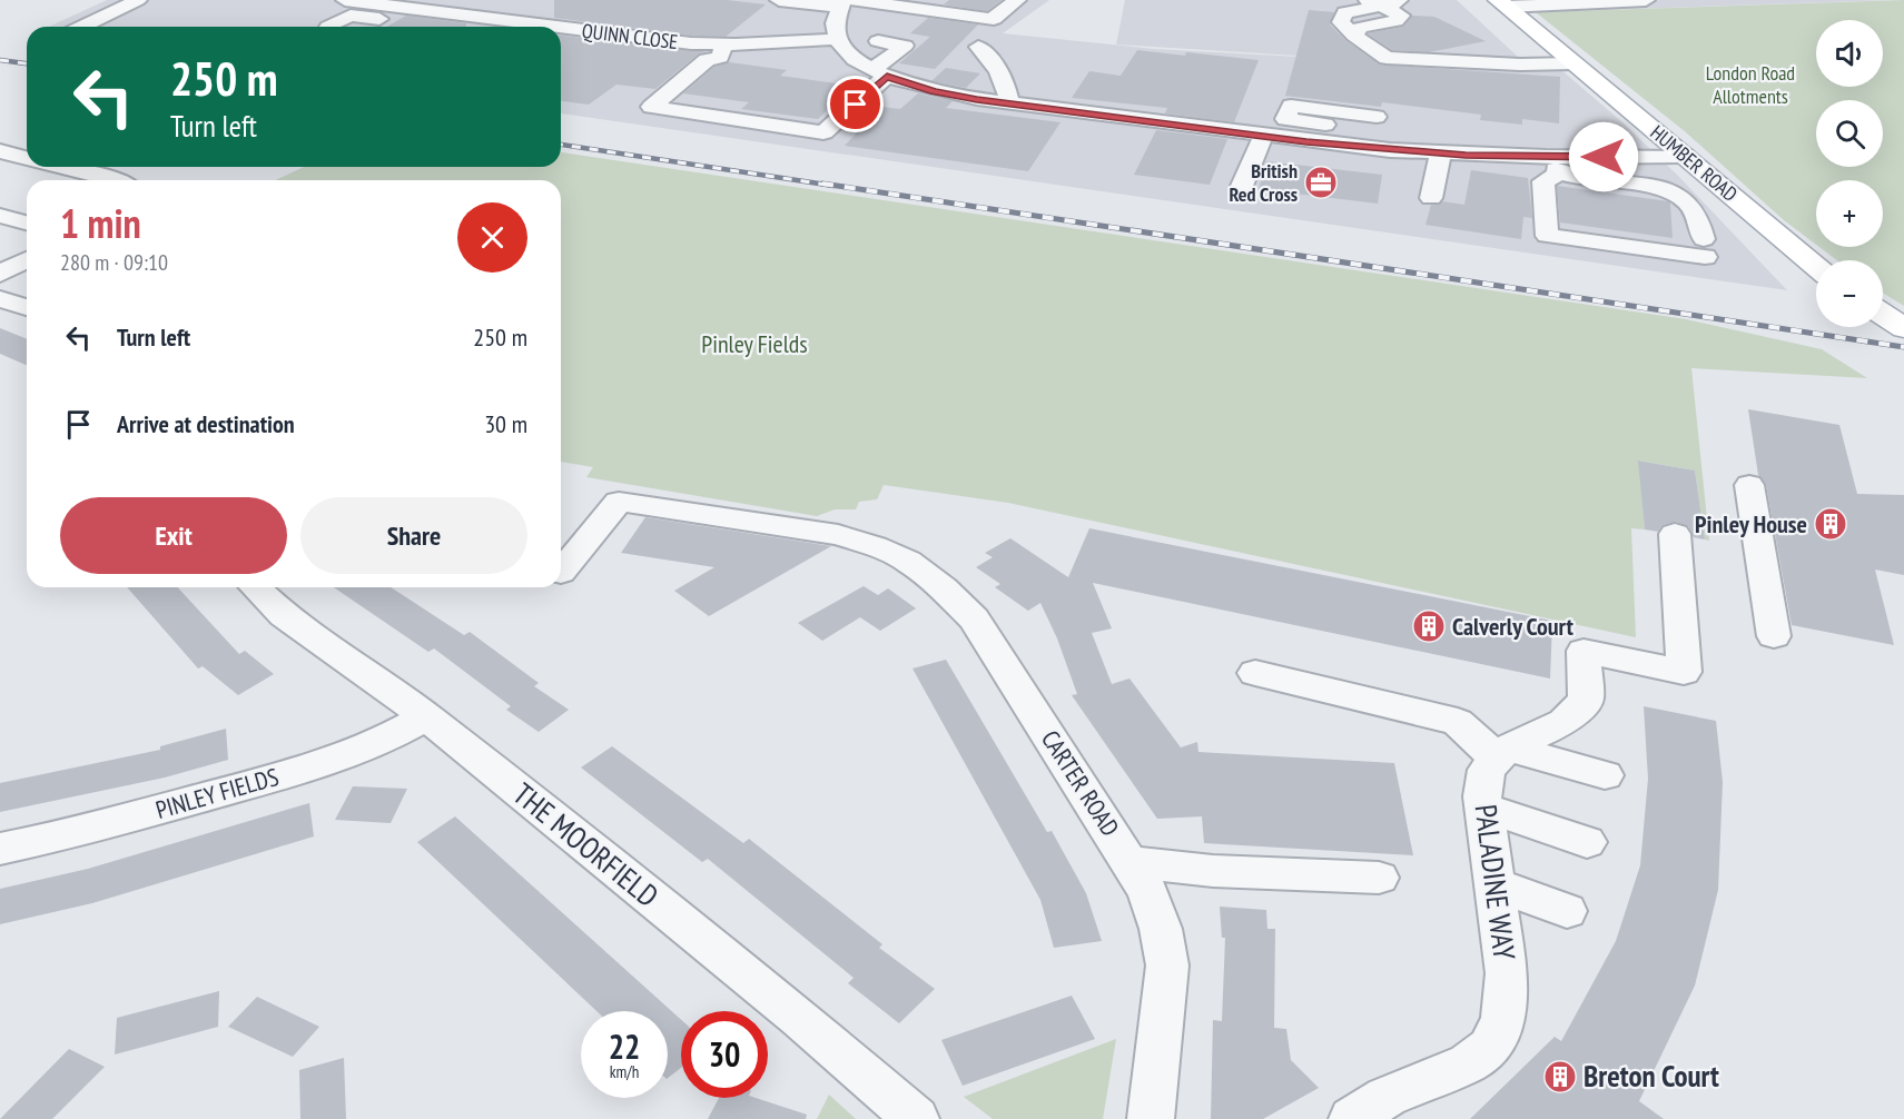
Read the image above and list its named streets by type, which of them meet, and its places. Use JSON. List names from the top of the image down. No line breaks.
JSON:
{"streets":{"main road":["HUMBER ROAD"],"street":["QUINN CLOSE","CARTER ROAD","PINLEY FIELDS","THE MOORFIELD","PALADINE WAY"]},"crossings":[["PINLEY FIELDS","THE MOORFIELD"]],"parks":["London Road Allotments","Pinley Fields"],"places":{"office":["British Red Cross"],"building":["Pinley House","Calverly Court","Breton Court"]},"page":{"map_buttons":["+","−"],"turn":["250 m","Turn left"],"heading":["1 min","280 m · 09:10"],"list":[{"name":"Turn left","value":"250 m"},{"name":"Arrive at destination","value":"30 m"}],"buttons":["Exit","Share"],"speed":"22 km/h","limit":"30"}}
